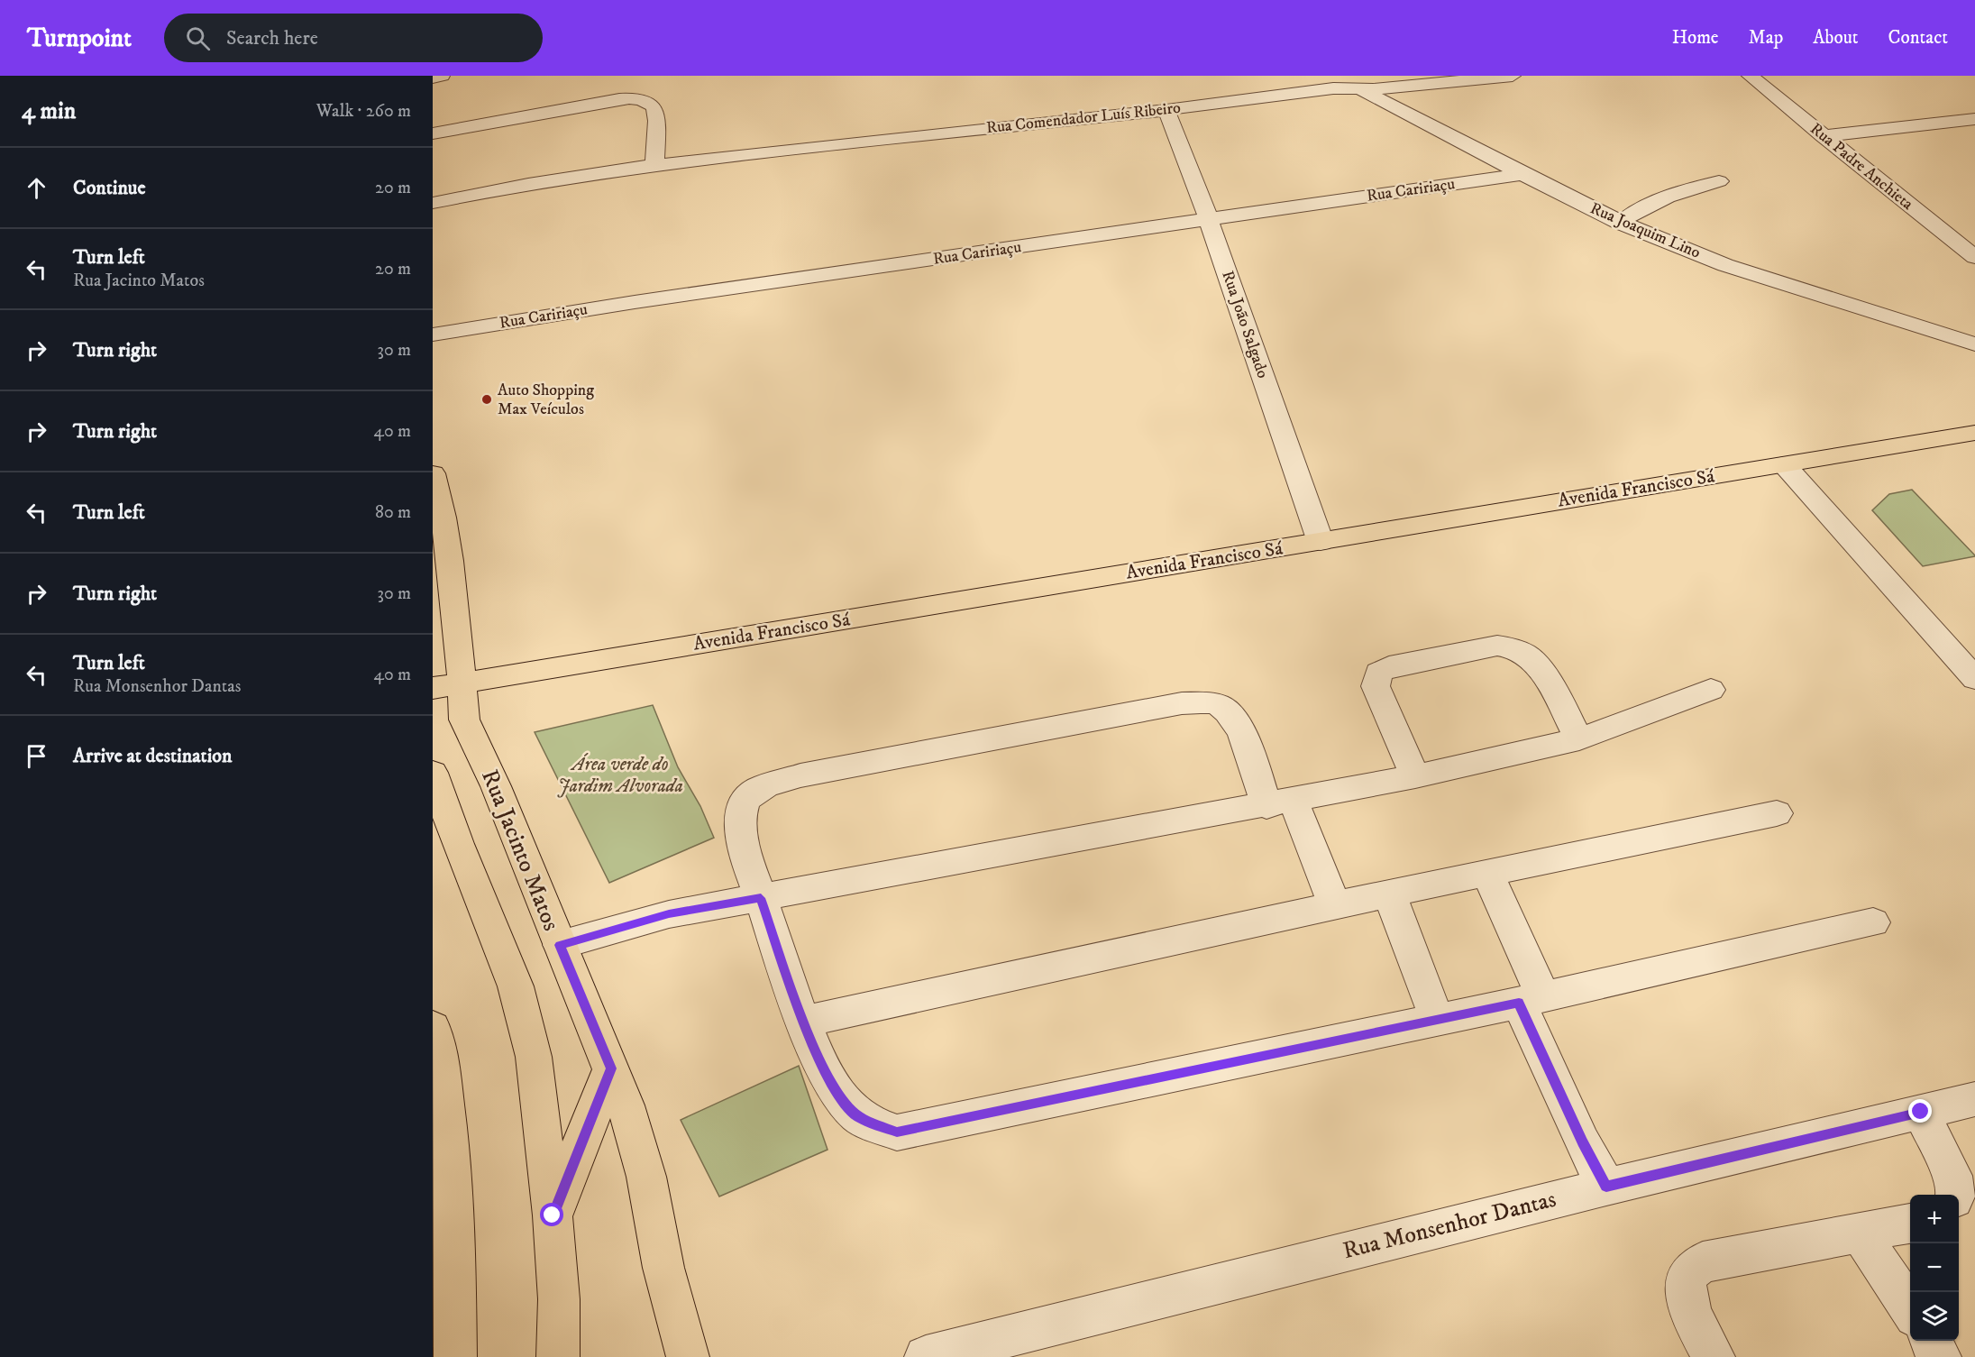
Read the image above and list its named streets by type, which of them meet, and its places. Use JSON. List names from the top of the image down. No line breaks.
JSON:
{"streets":{"main road":["Avenida Francisco Sá","Rua Jacinto Matos"],"street":["Rua Comendador Luís Ribeiro","Rua Padre Anchieta","Rua Caririaçu","Rua Joaquim Lino","Rua João Salgado","Rua Monsenhor Dantas"]},"crossings":[["Rua Comendador Luís Ribeiro","Rua Joaquim Lino"],["Rua Comendador Luís Ribeiro","Rua João Salgado"],["Rua Caririaçu","Rua Joaquim Lino"],["Rua Caririaçu","Rua João Salgado"],["Rua João Salgado","Avenida Francisco Sá"],["Avenida Francisco Sá","Rua Jacinto Matos"]],"parks":["Área verde do Jardim Alvorada"],"places":["Auto Shopping Max Veículos"],"page":{"header":"Turnpoint","search":"Search here","nav":["Home","Map","About","Contact"],"heading":["4 min","Walk · 260 m"],"list":[["Continue","20 m"],["Turn left","Rua Jacinto Matos","20 m"],["Turn right","30 m"],["Turn right","40 m"],["Turn left","80 m"],["Turn right","30 m"],["Turn left","Rua Monsenhor Dantas","40 m"],"Arrive at destination"],"map_buttons":["+","−"]}}
